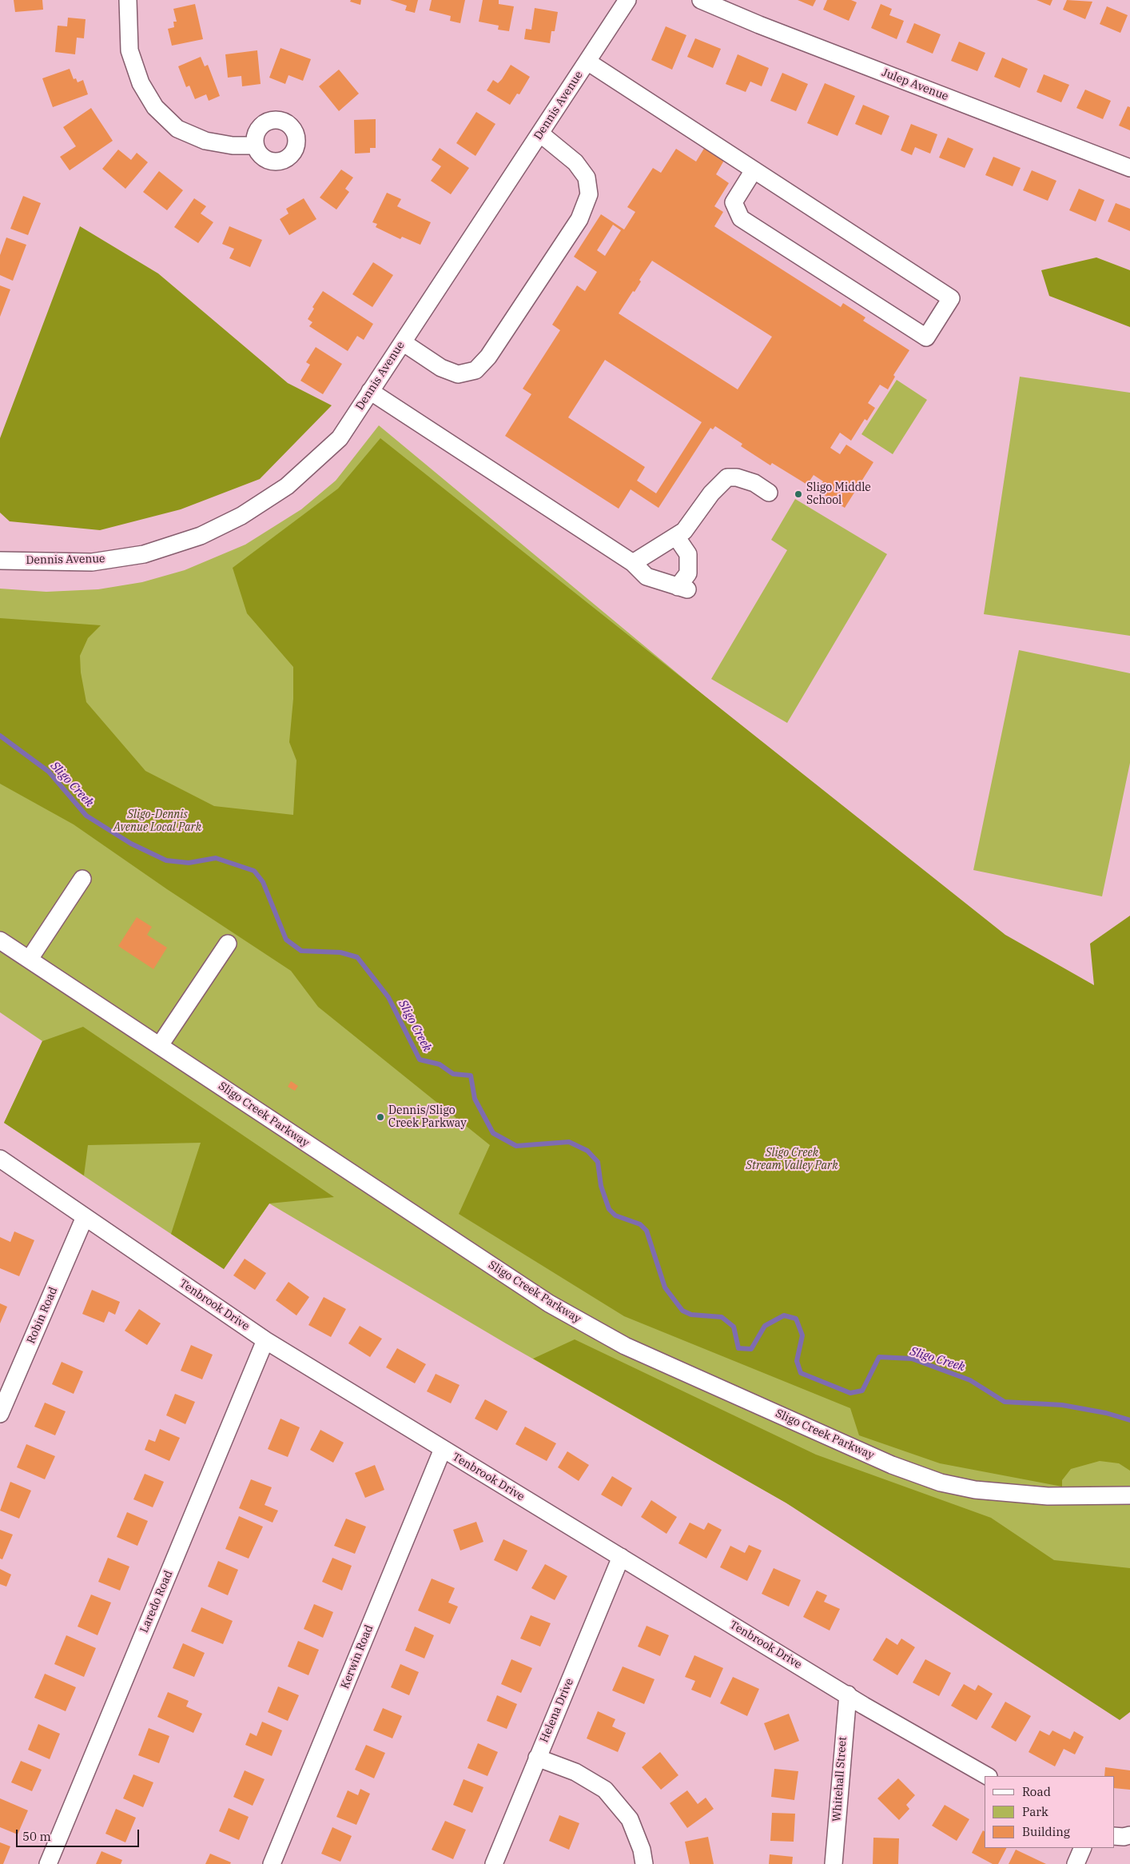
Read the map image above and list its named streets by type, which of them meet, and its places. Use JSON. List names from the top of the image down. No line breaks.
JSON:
{"streets":{"street":["Julep Avenue","Dennis Avenue","Sligo Creek Parkway","Tenbrook Drive","Robin Road","Laredo Road","Kerwin Road","Helena Drive","Whitehall Street"]},"crossings":[["Tenbrook Drive","Robin Road"],["Tenbrook Drive","Laredo Road"],["Tenbrook Drive","Kerwin Road"],["Tenbrook Drive","Helena Drive"],["Tenbrook Drive","Whitehall Street"]],"water":["Sligo Creek"],"parks":["Sligo-Dennis Avenue Local Park","Sligo Creek Stream Valley Park"],"places":["Sligo Middle School","Dennis/Sligo Creek Parkway"],"legend":["Road","Park","Building"],"scale_bar":"50 m"}
